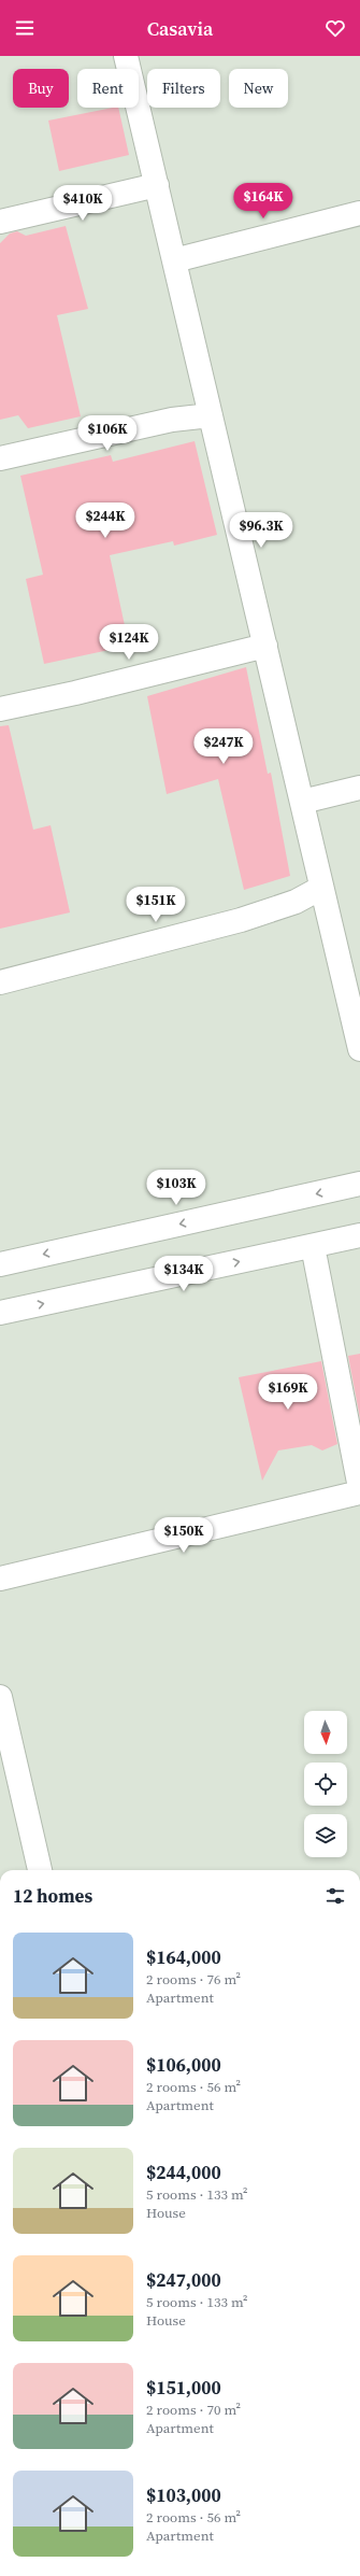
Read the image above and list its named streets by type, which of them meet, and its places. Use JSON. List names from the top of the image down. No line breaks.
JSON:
{"north":"bottom","page":{"header":"Casavia","chip":["Buy","Rent","Filters","New"],"price":["$164K","$410K","$106K","$244K","$96.3K","$124K","$247K","$151K","$103K","$134K","$169K","$150K"],"heading":"12 homes","list":[{"name":"$164,000","note":"2 rooms · 76 m² · Apartment"},{"name":"$106,000","note":"2 rooms · 56 m² · Apartment"},{"name":"$244,000","note":"5 rooms · 133 m² · House"},{"name":"$247,000","note":"5 rooms · 133 m² · House"},{"name":"$151,000","note":"2 rooms · 70 m² · Apartment"},{"name":"$103,000","note":"2 rooms · 56 m² · Apartment"}]}}
